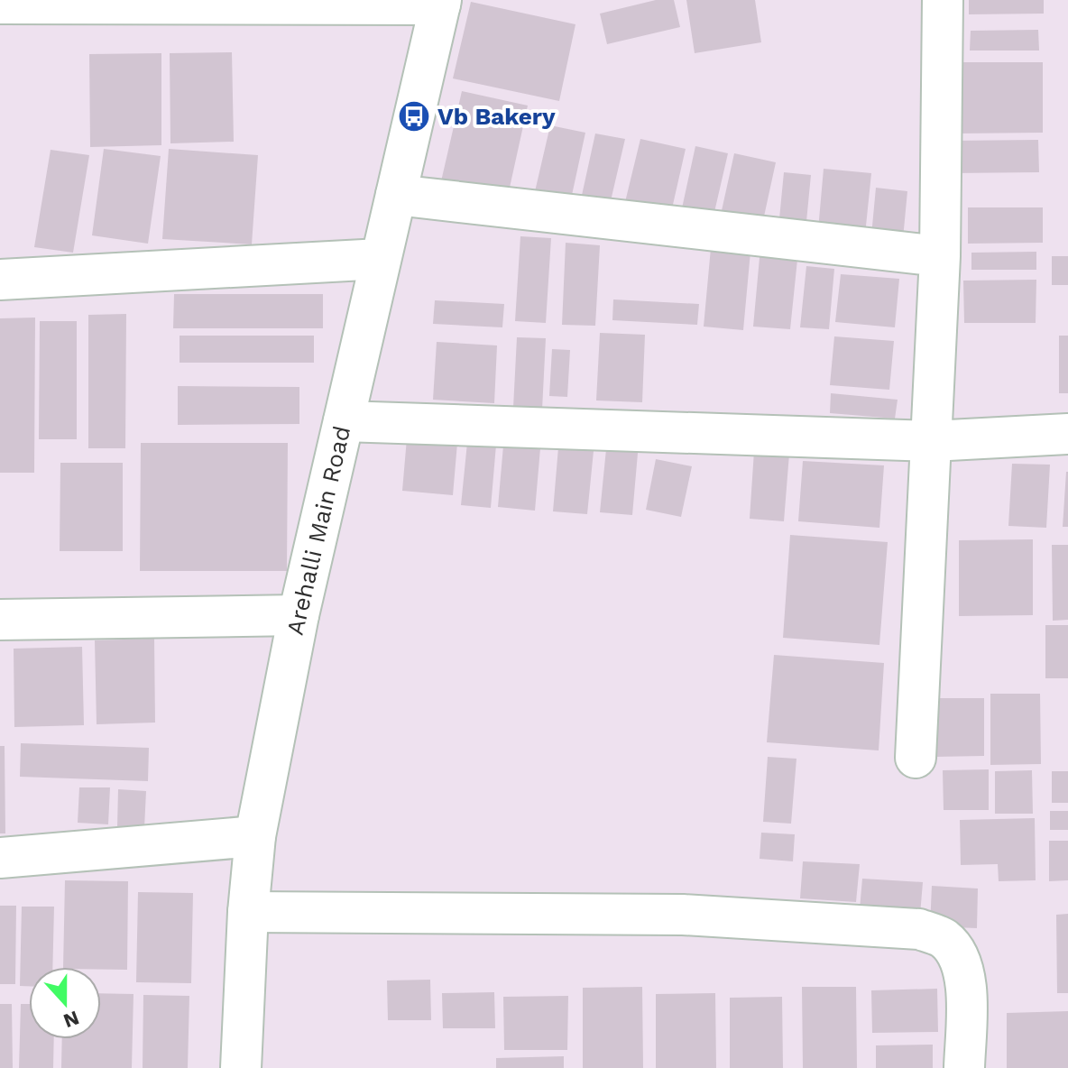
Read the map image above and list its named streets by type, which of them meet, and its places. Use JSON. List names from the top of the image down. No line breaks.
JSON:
{"streets":{"street":["Arehalli Main Road"]},"places":{"bus stop":["Vb Bakery"]},"north":"bottom"}
